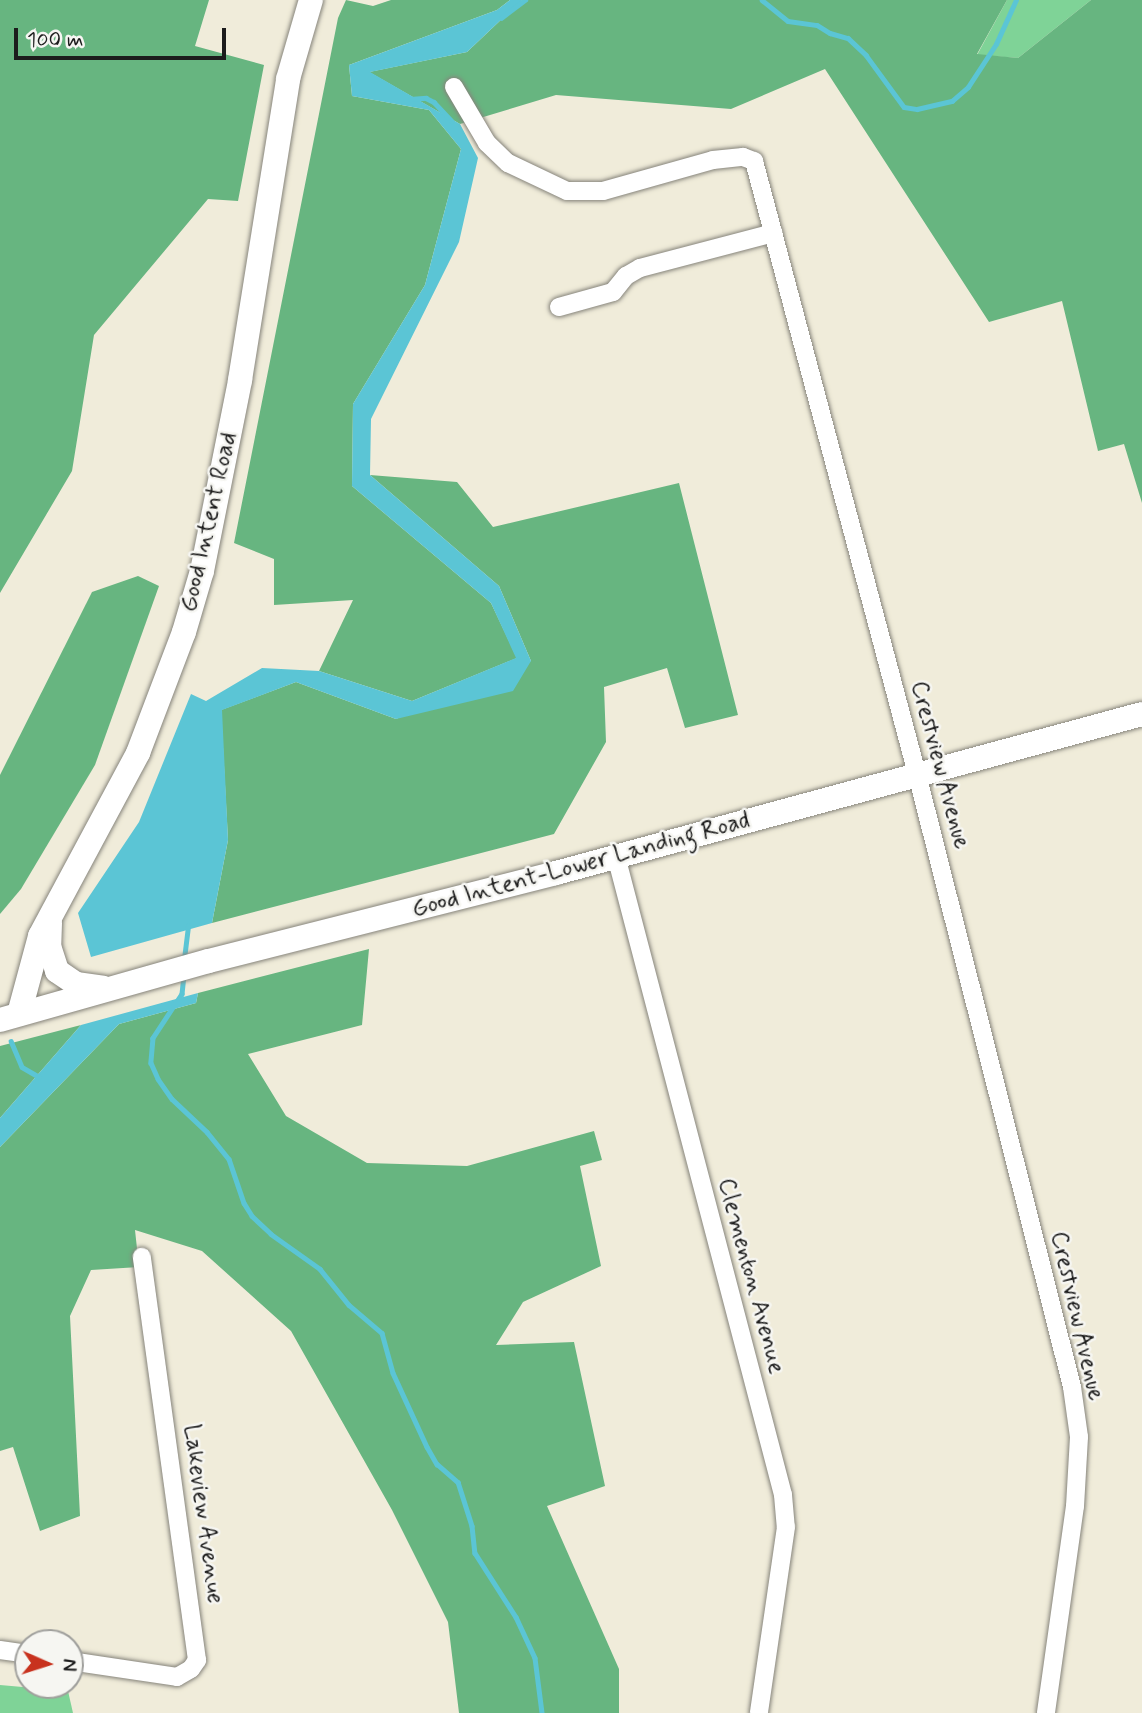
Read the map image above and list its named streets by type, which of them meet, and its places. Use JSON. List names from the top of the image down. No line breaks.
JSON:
{"streets":{"main road":["Good Intent Road","Good Intent-Lower Landing Road"],"street":["Crestview Avenue","Clementon Avenue","Lakeview Avenue"]},"crossings":[["Good Intent Road","Good Intent-Lower Landing Road"],["Crestview Avenue","Good Intent-Lower Landing Road"],["Good Intent-Lower Landing Road","Clementon Avenue"]],"scale_bar":"100 m","north":"right"}
